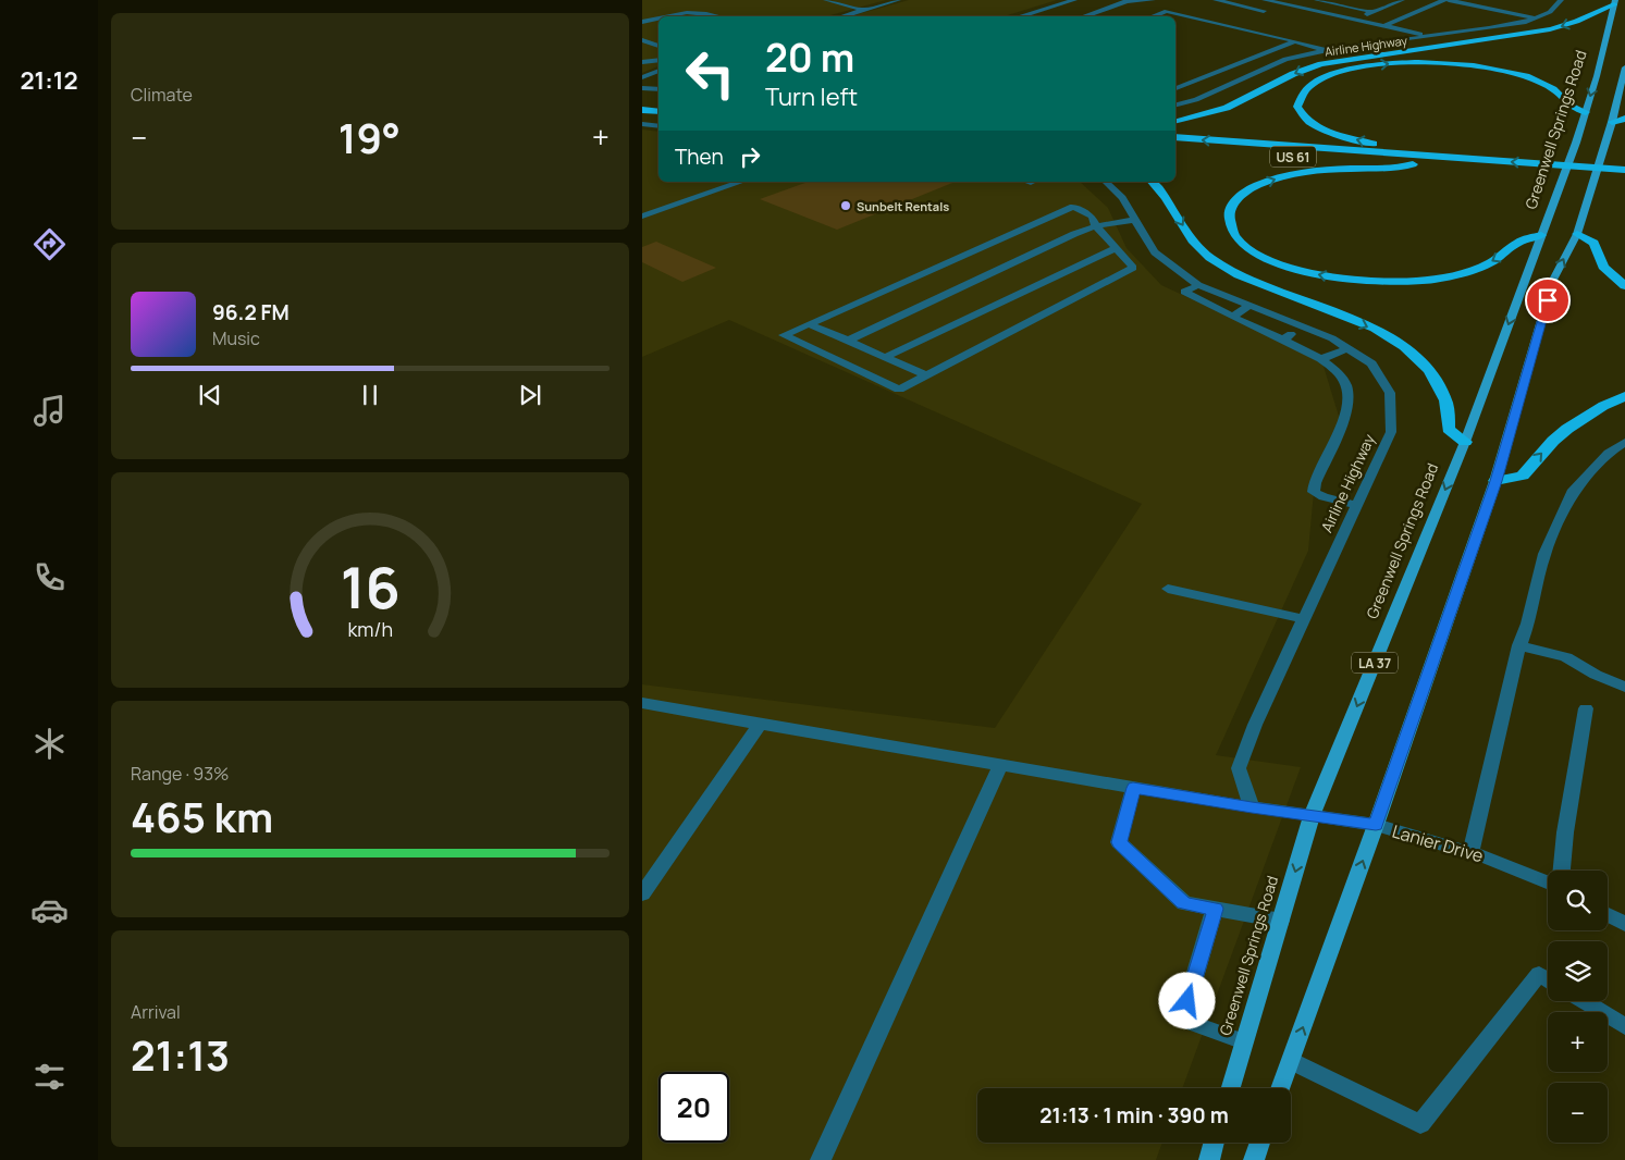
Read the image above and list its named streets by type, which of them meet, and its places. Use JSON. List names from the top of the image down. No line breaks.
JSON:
{"streets":{"highway":["US 61"],"main road":["Greenwell Springs Road","LA 37"],"street":["Airline Highway","Lanier Drive"]},"crossings":[["Greenwell Springs Road","Lanier Drive"]],"places":["Sunbelt Rentals"],"page":{"tabs":"21:12","tile":["Climate",["Range · 93%","465 km"],["Arrival","21:13"]],"turn":["20 m","Turn left"],"heat":["−","19°","+"],"then":"Then","song":["96.2 FM","Music"],"map_buttons":["+","−"],"limit":"20","trip":"21:13 · 1 min · 390 m","gauge":["16","km/h"]}}
